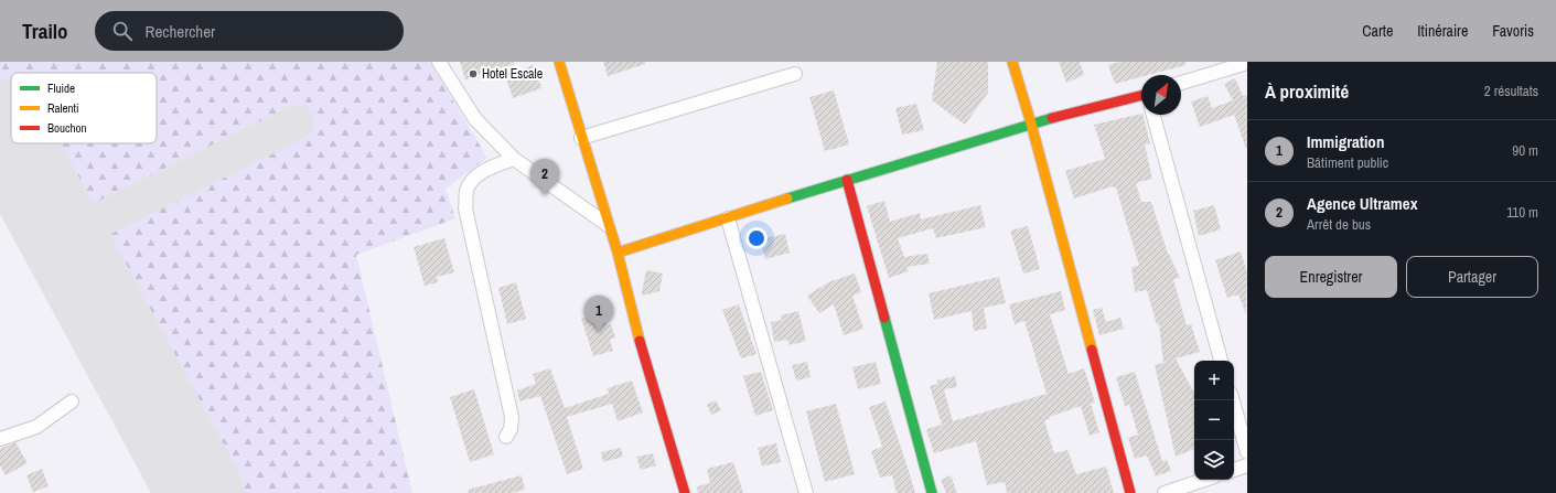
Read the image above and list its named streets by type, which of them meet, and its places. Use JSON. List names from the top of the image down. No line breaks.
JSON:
{"places":["Hotel Escale"],"legend":["Fluide","Ralenti","Bouchon"],"north":"top right","page":{"header":"Trailo","search":"Rechercher","nav":["Carte","Itinéraire","Favoris"],"heading":["À proximité","2 résultats"],"list":[{"mark":"1","name":"Immigration","note":"Bâtiment public","value":"90 m"},{"mark":"2","name":"Agence Ultramex","note":"Arrêt de bus","value":"110 m"}],"pins":["2","1"],"buttons":["Enregistrer","Partager"],"map_buttons":["+","−"]}}
